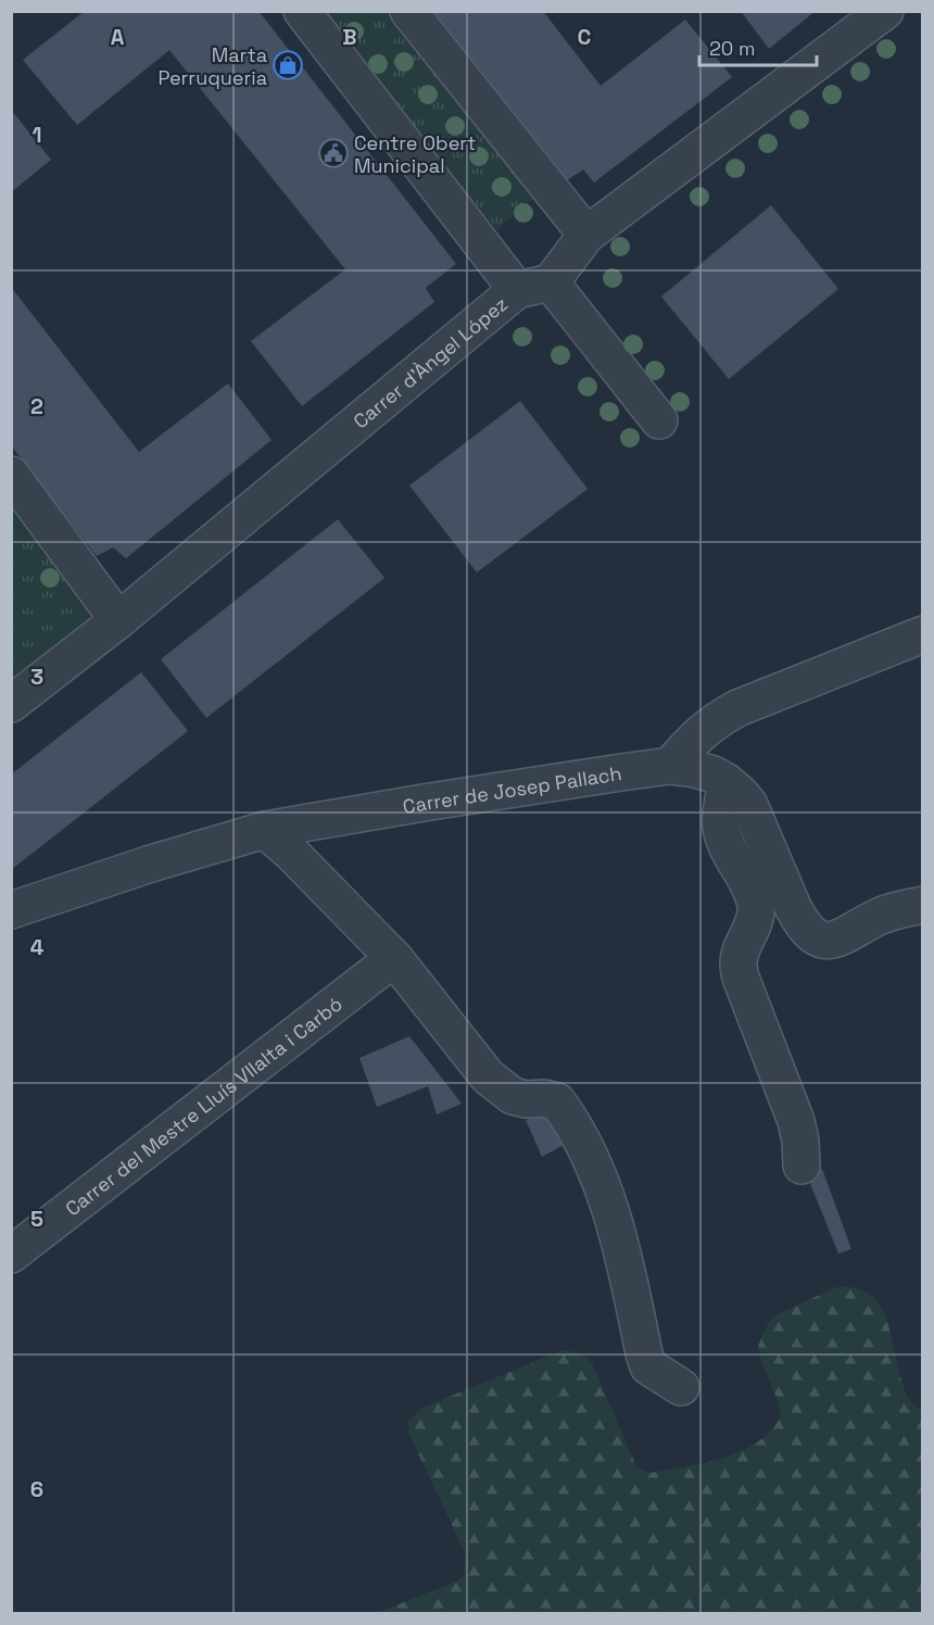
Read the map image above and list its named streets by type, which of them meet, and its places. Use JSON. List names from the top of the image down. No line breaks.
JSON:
{"streets":{"street":["Carrer d'Àngel López","Carrer de Josep Pallach","Carrer del Mestre Lluís VIlalta i Carbó"]},"places":{"shop":["Marta Perruqueria"],"public building":["Centre Obert Municipal"]},"scale_bar":"20 m","grid":{"columns":["A","B","C"],"rows":["1","2","3","4","5","6"]}}
